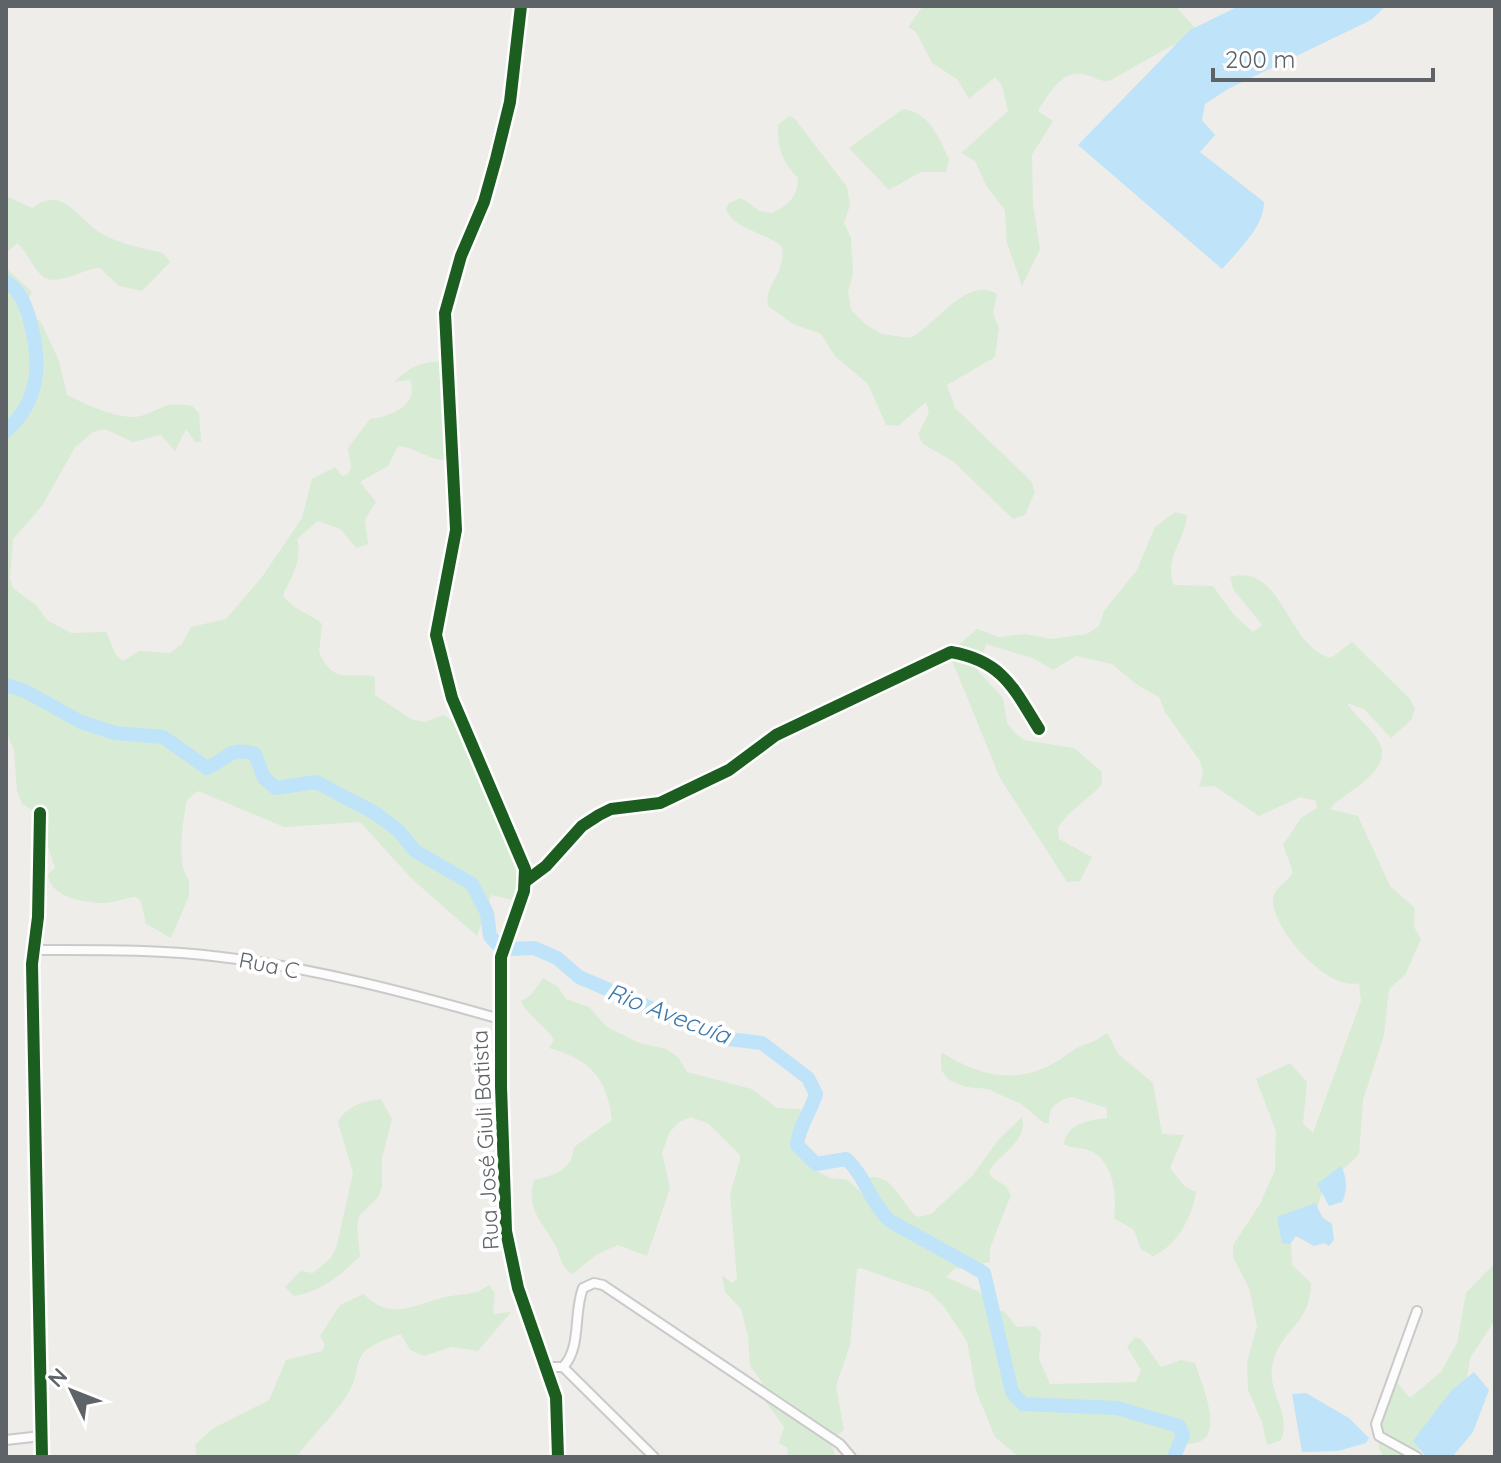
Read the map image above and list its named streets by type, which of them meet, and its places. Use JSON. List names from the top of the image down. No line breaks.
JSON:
{"streets":{"street":["Rua C","Rua José Giuli Batista"]},"crossings":[["Rua C","Rua José Giuli Batista"]],"water":["Rio Avecuía"],"scale_bar":"200 m","north":"top left"}
